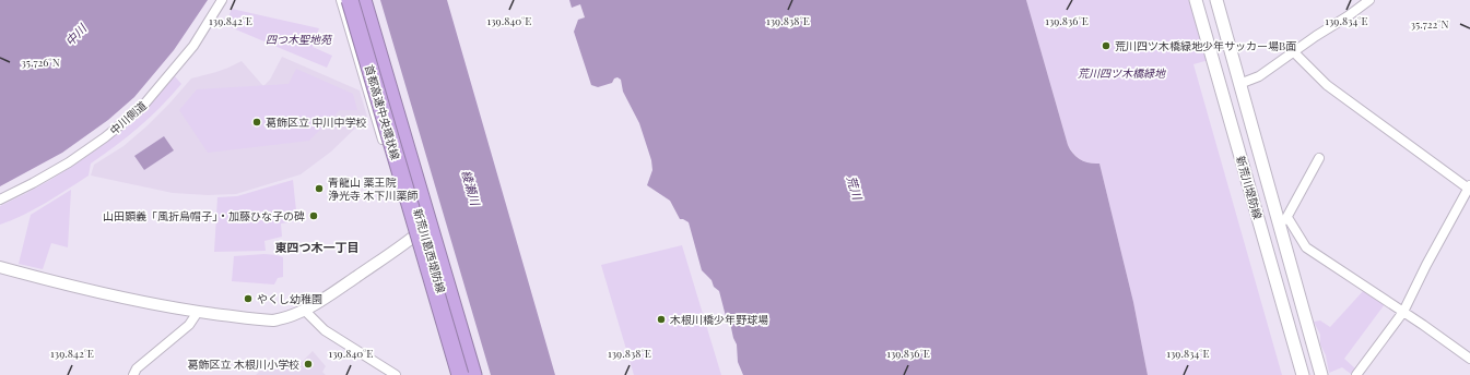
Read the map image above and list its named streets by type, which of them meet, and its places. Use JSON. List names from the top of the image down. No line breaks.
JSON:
{"streets":{"highway":["首都高速中央環状線"],"main road":["新荒川堤防線","新荒川葛西堤防線"],"street":["中川側道"]},"districts":["東四つ木一丁目"],"water":["中川","綾瀬川","荒川"],"parks":["四つ木聖地苑","荒川四ツ木橋緑地"],"places":["荒川四ツ木橋緑地少年サッカー場B面","葛飾区立 中川中学校","青龍山 薬王院 浄光寺 木下川薬師","山田顕義「風折烏帽子」・加藤ひな子の碑","やくし幼稚園","木根川橋少年野球場","葛飾区立 木根川小学校"],"coordinates":["139.842°E","139.840°E","139.838°E","139.836°E","139.834°E","35.722°N","35.726°N"]}
